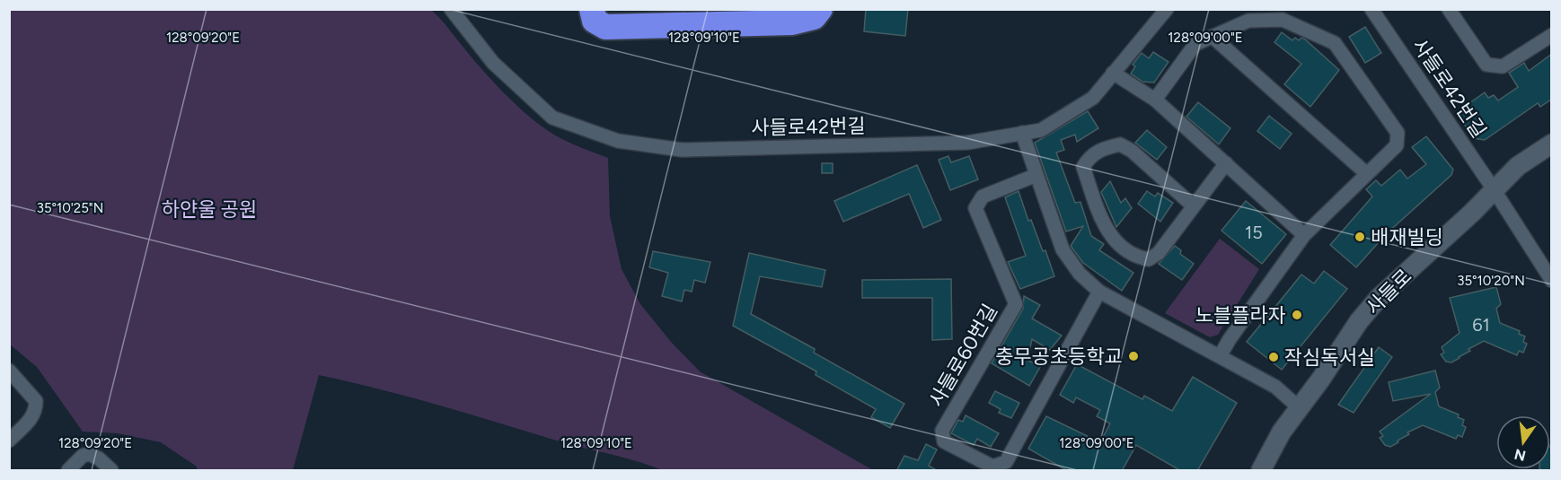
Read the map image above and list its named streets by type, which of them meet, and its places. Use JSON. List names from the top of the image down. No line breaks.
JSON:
{"streets":{"street":["사들로42번길","사들로","사들로60번길"]},"crossings":[["사들로42번길","사들로"]],"parks":["하얀울 공원"],"places":["배재빌딩","노블플라자","충무공초등학교","작심독서실"],"house_numbers":["15","61"],"north":"bottom","coordinates":["128°09'20\"E","128°09'10\"E","128°09'00\"E","35°10'25\"N","35°10'20\"N"]}
